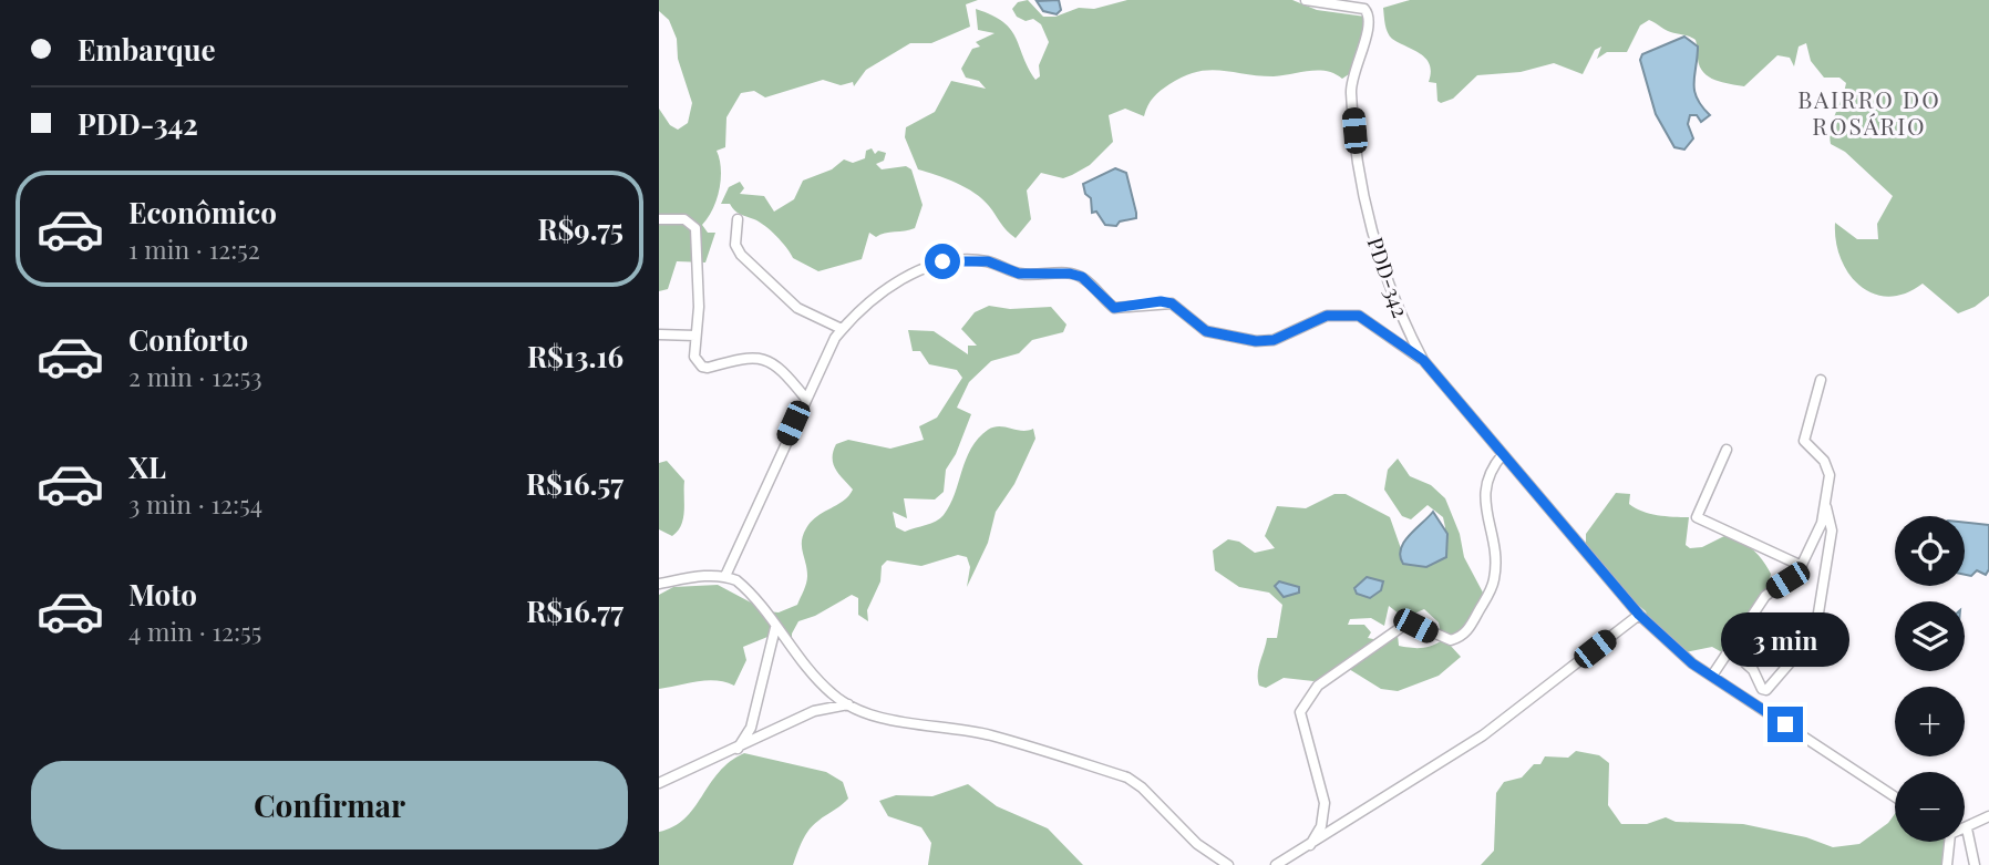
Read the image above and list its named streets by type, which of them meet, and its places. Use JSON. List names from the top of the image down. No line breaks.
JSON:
{"streets":{"street":["PDD-342"]},"districts":["BAIRRO DO ROSÁRIO"],"page":{"banner":["Embarque","PDD-342"],"list":[{"name":"Econômico","note":"1 min · 12:52","value":"R$9.75"},{"name":"Conforto","note":"2 min · 12:53","value":"R$13.16"},{"name":"XL","note":"3 min · 12:54","value":"R$16.57"},{"name":"Moto","note":"4 min · 12:55","value":"R$16.77"}],"map_buttons":["+","−"],"bubble":"3 min","buttons":"Confirmar"}}
